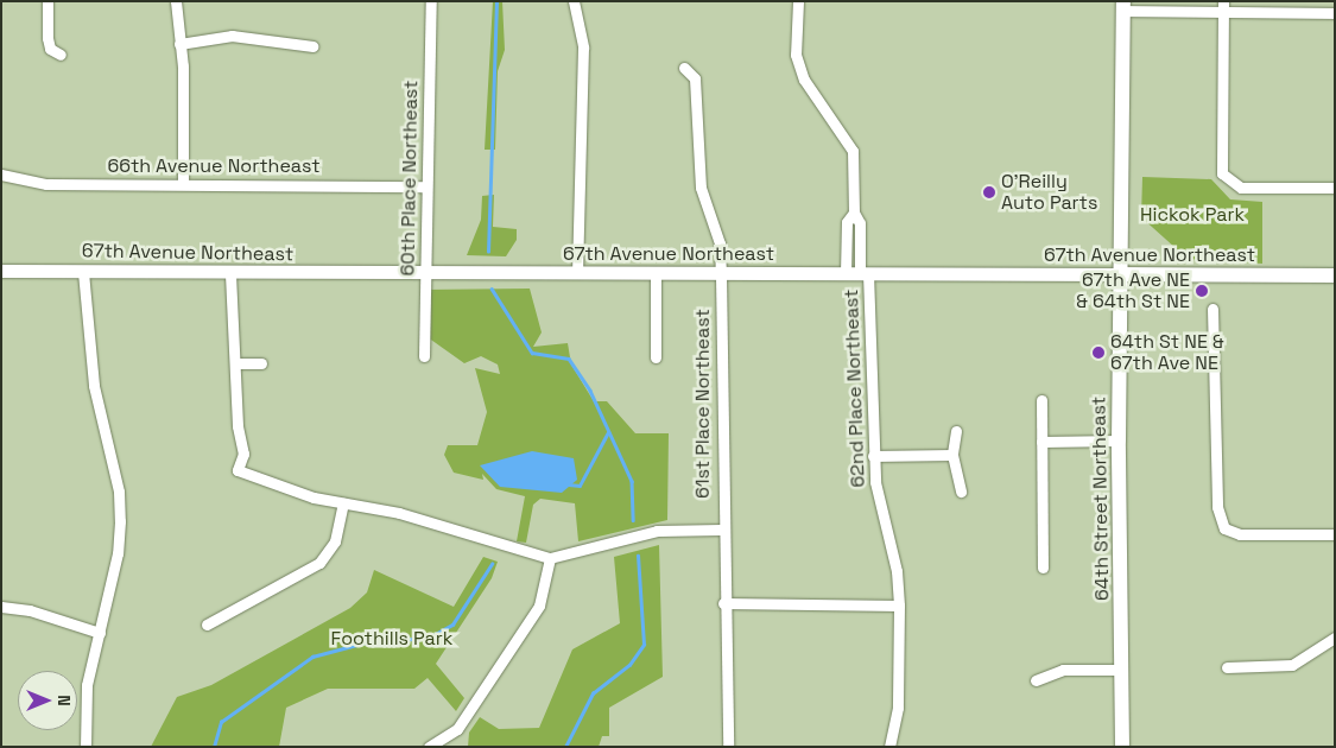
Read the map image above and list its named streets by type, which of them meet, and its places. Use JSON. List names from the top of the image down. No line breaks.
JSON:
{"streets":{"main road":["67th Avenue Northeast","64th Street Northeast"],"street":["66th Avenue Northeast","60th Place Northeast","62nd Place Northeast","61st Place Northeast"]},"crossings":[["66th Avenue Northeast","60th Place Northeast"],["60th Place Northeast","67th Avenue Northeast"],["67th Avenue Northeast","62nd Place Northeast"],["67th Avenue Northeast","61st Place Northeast"],["67th Avenue Northeast","64th Street Northeast"]],"parks":["Hickok Park","Foothills Park"],"places":["O'Reilly Auto Parts","67th Ave NE & 64th St NE","64th St NE & 67th Ave NE"],"north":"right"}
